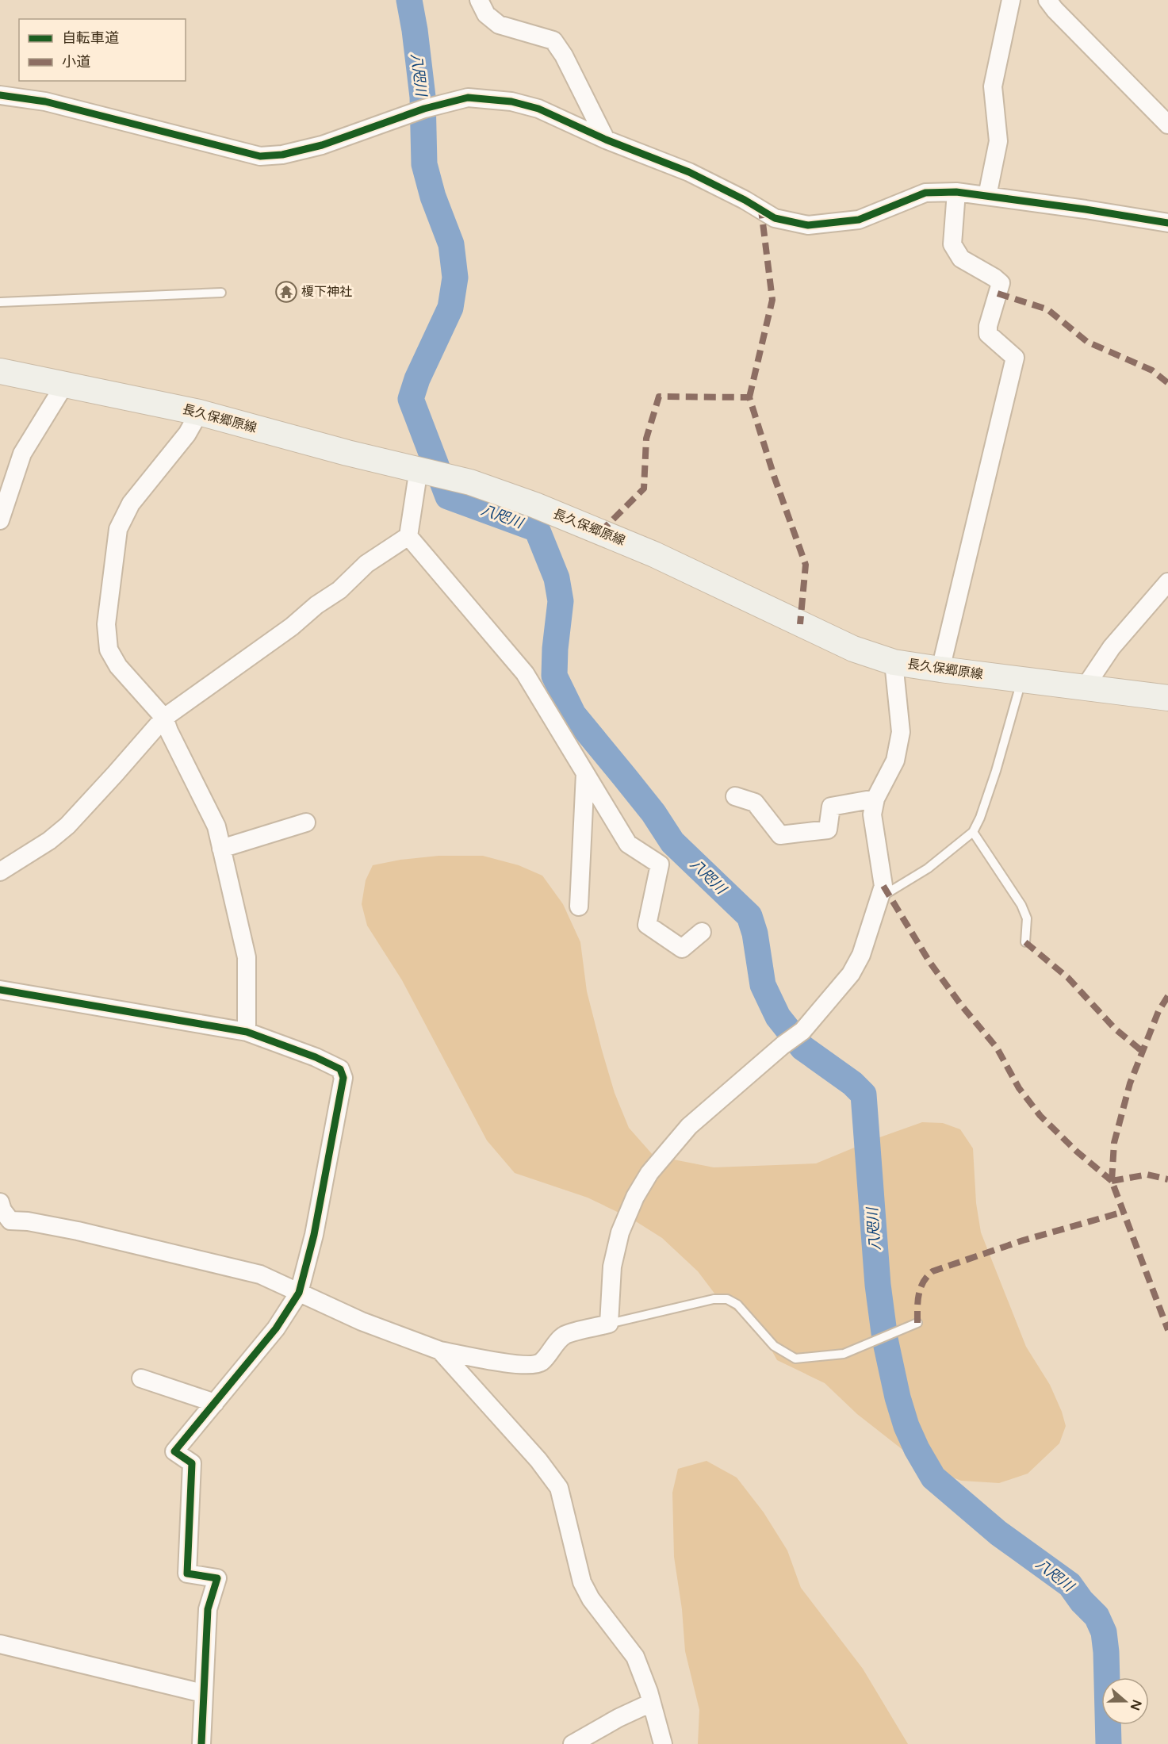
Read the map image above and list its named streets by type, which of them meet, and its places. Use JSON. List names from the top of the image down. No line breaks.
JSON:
{"streets":{"main road":["長久保郷原線"]},"water":["八咫川"],"places":{"temple":["榎下神社"]},"legend":["自転車道","小道"],"north":"right"}
